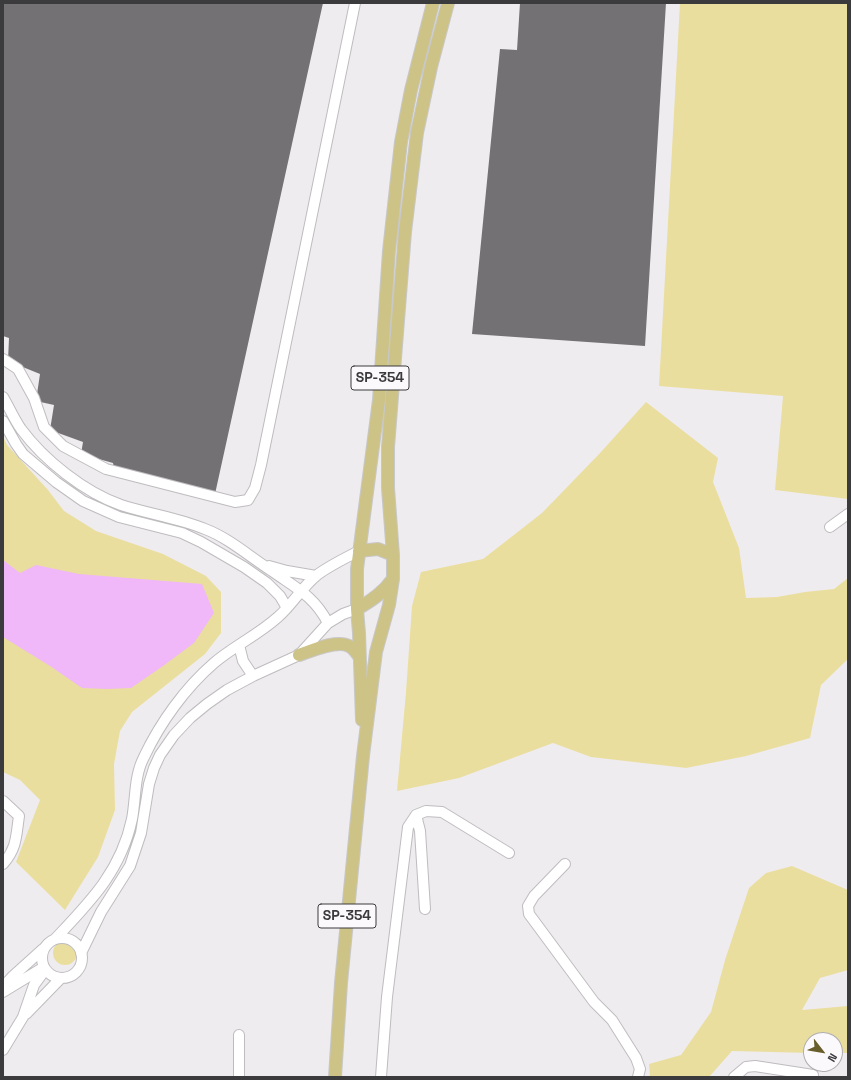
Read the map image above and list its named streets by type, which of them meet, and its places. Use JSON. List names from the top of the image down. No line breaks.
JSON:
{"streets":{"main road":["SP-354"]},"north":"bottom right"}
